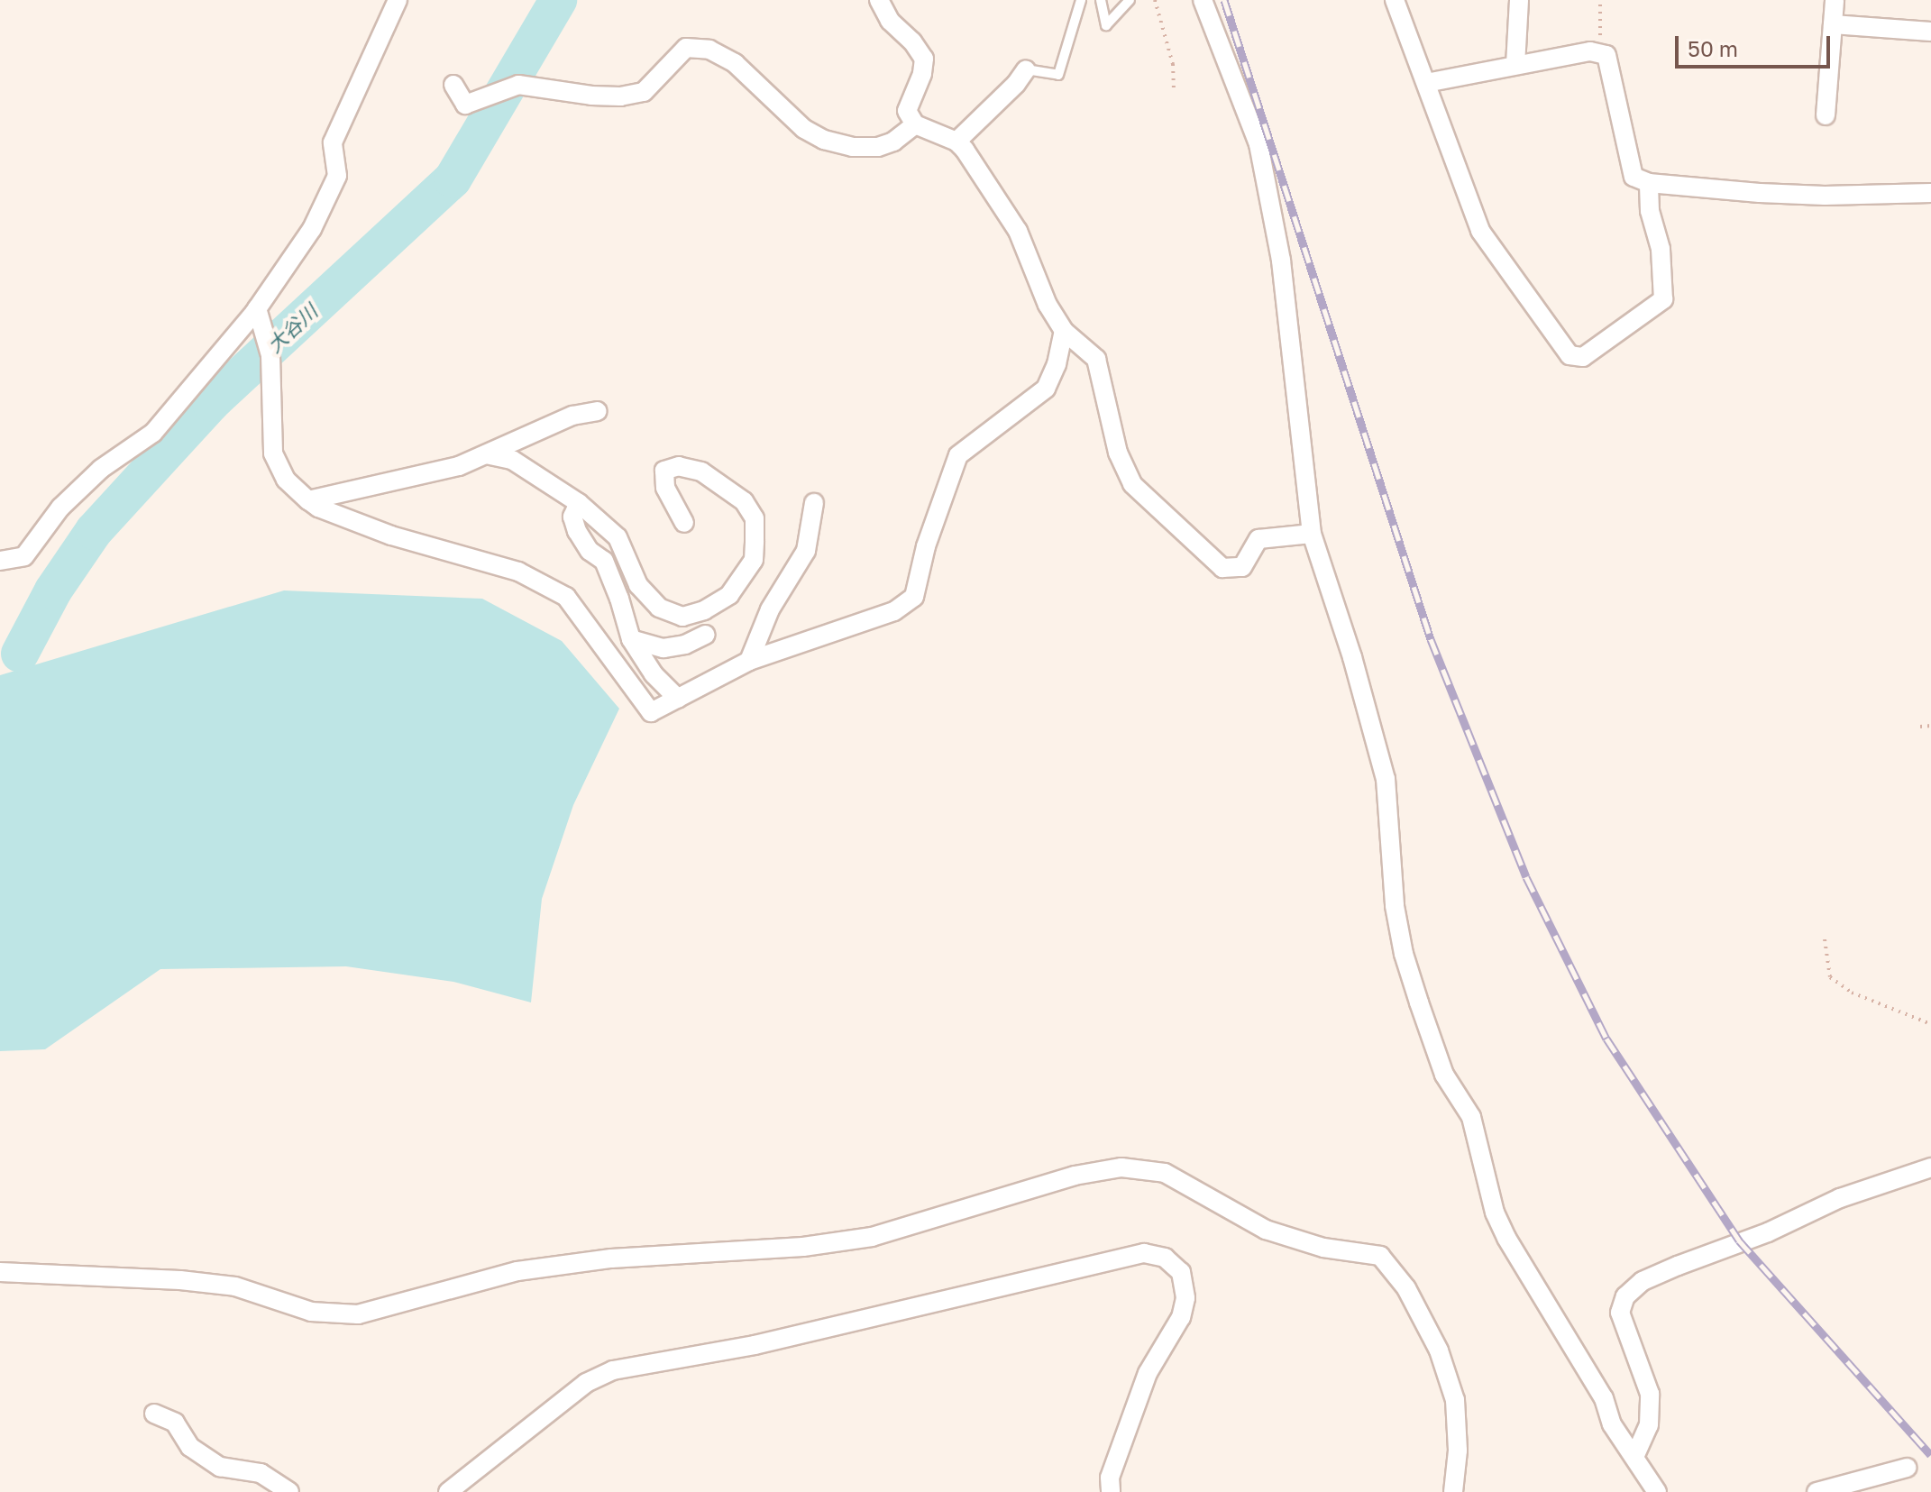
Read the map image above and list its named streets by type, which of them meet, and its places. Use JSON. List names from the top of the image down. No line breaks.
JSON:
{"water":["大谷川"],"scale_bar":"50 m"}
